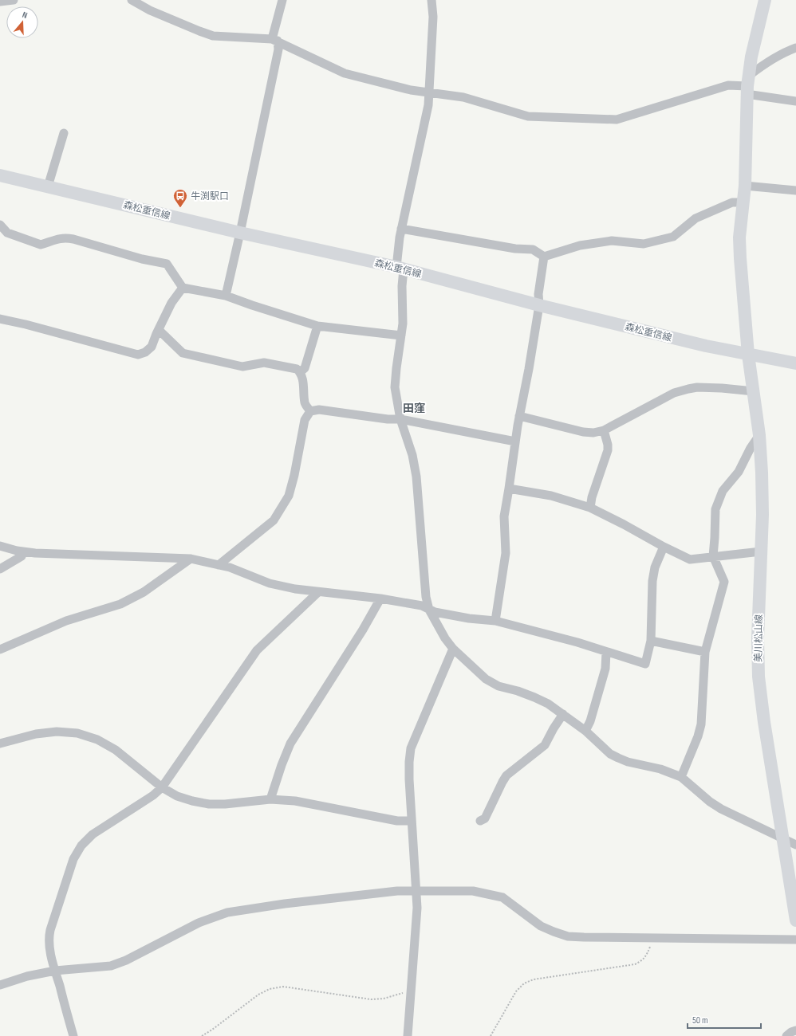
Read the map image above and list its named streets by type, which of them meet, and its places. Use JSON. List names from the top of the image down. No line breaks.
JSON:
{"streets":{"main road":["森松重信線","美川松山線"]},"crossings":[["森松重信線","美川松山線"]],"districts":["田窪"],"places":{"bus stop":["牛渕駅口"]},"scale_bar":"50 m","north":"top"}
